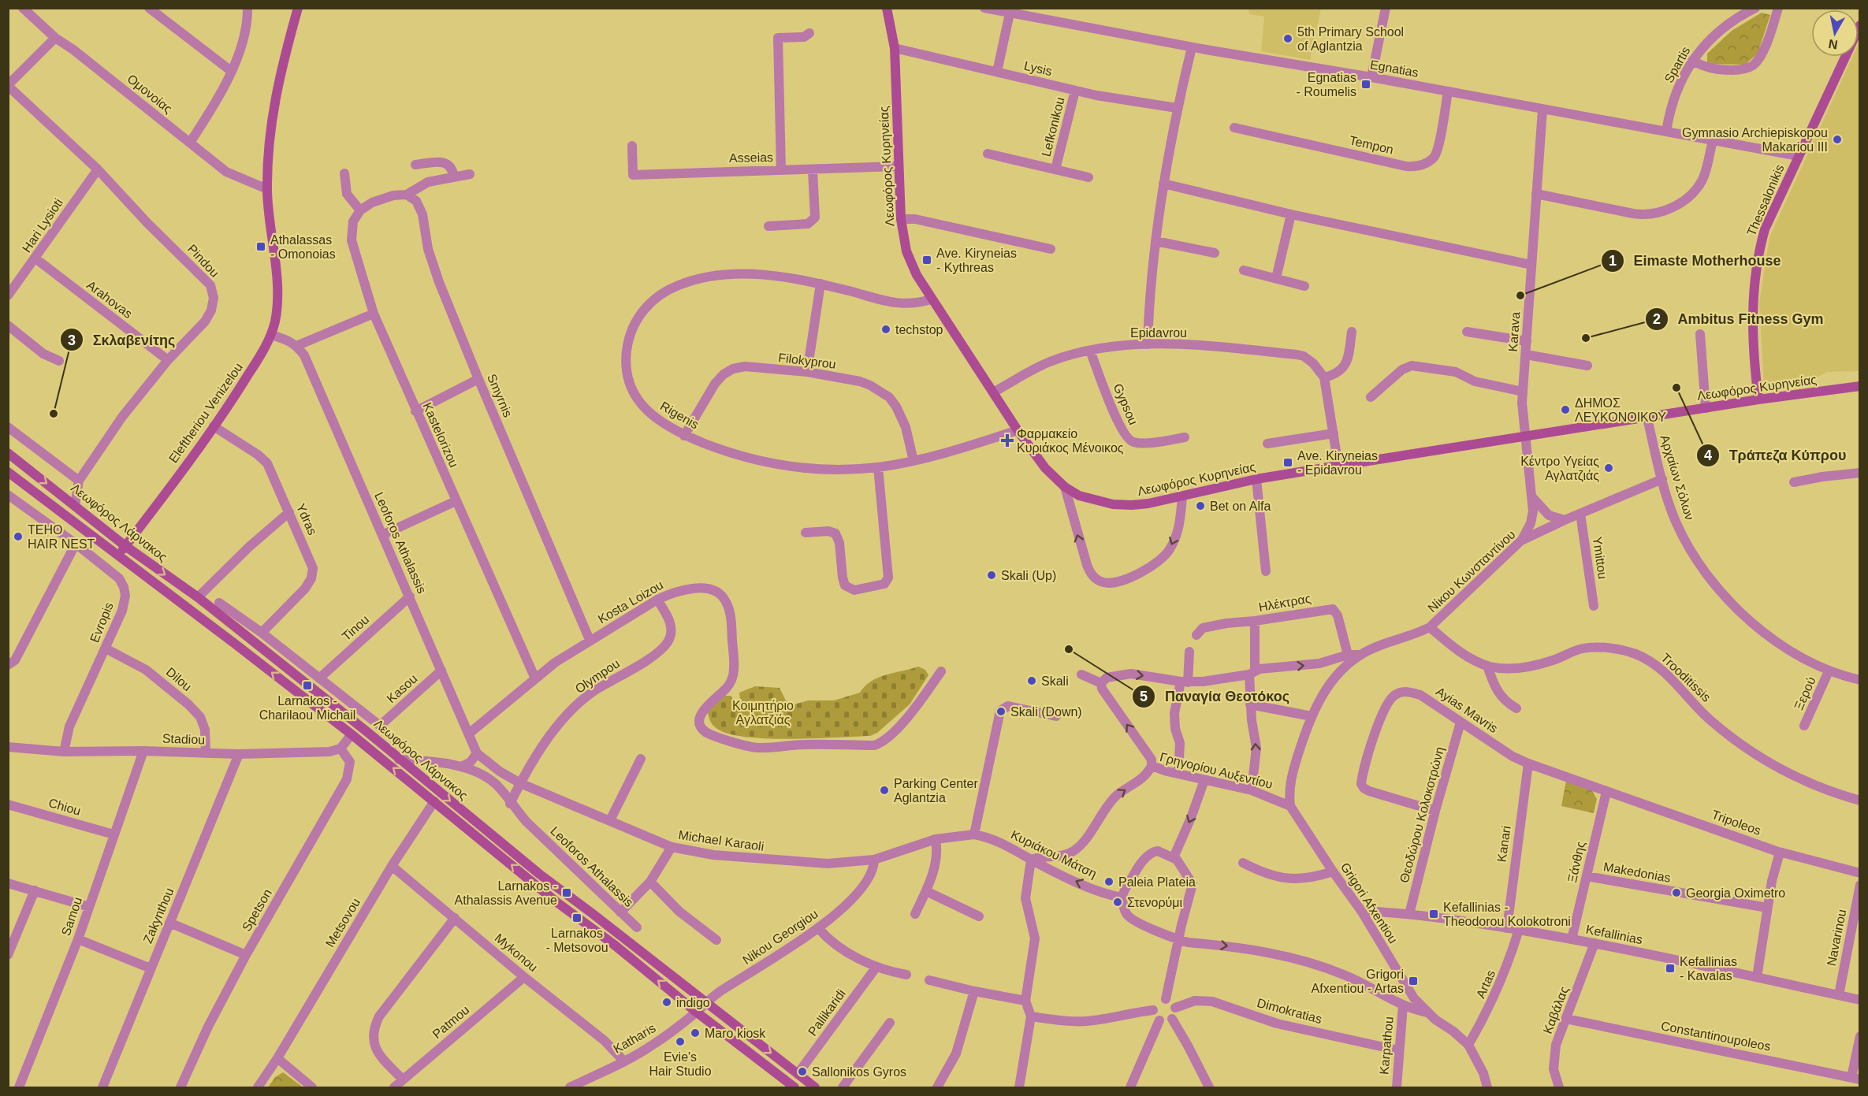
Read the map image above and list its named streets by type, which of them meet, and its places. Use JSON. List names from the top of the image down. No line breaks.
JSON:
{"streets":{"main road":["Λεωφόρος Κυρηνείας","Thessalonikis","Eleftheriou Venizelou","Λεωφόρος Λάρνακος"],"street":["Spartis","Lysis","Egnatias","Ομονοίας","Lefkonikou","Tempon","Asseias","Hari Lysioti","Pindou","Arahovas","Karava","Epidavrou","Filokyprou","Smyrnis","Gypsou","Rigenis","Kastelorizou","Αρχαίων Σόλων","Ydras","Leoforos Athalassis","Ymittou","Νίκου Κωνσταντίνου","Kosta Loizou","Ηλέκτρας","Evropis","Tinou","Olympou","Trooditissis","Dilou","Kasou","Ξερού","Ayias Mavris","Stadiou","Γρηγορίου Αυξεντίου","Chiou","Θεοδώρου Κολοκοτρώνη","Tripoleos","Michael Karaoli","Kanari","Κυριάκου Μάτση","Ξάνθης","Makedonias","Grigori Afxentiou","Spetson","Zakynthou","Samou","Metsovou","Kefallinias","Nikou Georgiou","Navarinou","Mykonou","Artas","Καβάλας","Dimokratias","Pallikaridi","Patmou","Constantinoupoleos","Katharis","Karpathou"]},"crossings":[["Spartis","Egnatias"],["Lysis","Lefkonikou"],["Lysis","Λεωφόρος Κυρηνείας"],["Egnatias","Tempon"],["Egnatias","Thessalonikis"],["Egnatias","Karava"],["Ομονοίας","Eleftheriou Venizelou"],["Asseias","Λεωφόρος Κυρηνείας"],["Λεωφόρος Κυρηνείας","Thessalonikis"],["Λεωφόρος Κυρηνείας","Karava"],["Λεωφόρος Κυρηνείας","Epidavrou"],["Λεωφόρος Κυρηνείας","Rigenis"],["Λεωφόρος Κυρηνείας","Αρχαίων Σόλων"],["Hari Lysioti","Pindou"],["Hari Lysioti","Arahovas"],["Pindou","Arahovas"],["Pindou","Λεωφόρος Λάρνακος"],["Karava","Νίκου Κωνσταντίνου"],["Epidavrou","Gypsou"],["Filokyprou","Rigenis"],["Smyrnis","Kosta Loizou"],["Eleftheriou Venizelou","Ydras"],["Eleftheriou Venizelou","Λεωφόρος Λάρνακος"],["Kastelorizou","Kosta Loizou"],["Αρχαίων Σόλων","Νίκου Κωνσταντίνου"],["Αρχαίων Σόλων","Ξερού"],["Λεωφόρος Λάρνακος","Metsovou"],["Λεωφόρος Λάρνακος","Nikou Georgiou"],["Λεωφόρος Λάρνακος","Pallikaridi"],["Λεωφόρος Λάρνακος","Katharis"],["Leoforos Athalassis","Kosta Loizou"],["Leoforos Athalassis","Tinou"],["Leoforos Athalassis","Olympou"],["Leoforos Athalassis","Kasou"],["Leoforos Athalassis","Michael Karaoli"],["Ymittou","Νίκου Κωνσταντίνου"],["Νίκου Κωνσταντίνου","Ηλέκτρας"],["Νίκου Κωνσταντίνου","Trooditissis"],["Kosta Loizou","Olympou"],["Evropis","Dilou"],["Evropis","Stadiou"],["Tinou","Kasou"],["Olympou","Michael Karaoli"],["Dilou","Stadiou"],["Ayias Mavris","Θεοδώρου Κολοκοτρώνη"],["Ayias Mavris","Tripoleos"],["Ayias Mavris","Kanari"],["Ayias Mavris","Ξάνθης"],["Stadiou","Spetson"],["Stadiou","Zakynthou"],["Stadiou","Samou"],["Γρηγορίου Αυξεντίου","Κυριάκου Μάτση"],["Γρηγορίου Αυξεντίου","Grigori Afxentiou"],["Chiou","Samou"],["Θεοδώρου Κολοκοτρώνη","Kefallinias"],["Tripoleos","Ξάνθης"],["Michael Karaoli","Κυριάκου Μάτση"],["Michael Karaoli","Nikou Georgiou"],["Kanari","Kefallinias"],["Ξάνθης","Makedonias"],["Ξάνθης","Kefallinias"],["Grigori Afxentiou","Kefallinias"],["Metsovou","Mykonou"],["Kefallinias","Navarinou"],["Kefallinias","Artas"],["Kefallinias","Καβάλας"],["Nikou Georgiou","Katharis"],["Mykonou","Patmou"],["Mykonou","Katharis"],["Καβάλας","Constantinoupoleos"],["Dimokratias","Karpathou"]],"one_way":["Γρηγορίου Αυξεντίου","Κυριάκου Μάτση"],"parks":["Κοιμητήριο Αγλατζιάς"],"places":{"other":["5th Primary School of Aglantzia","Gymnasio Archiepiskopou Makariou III","Eimaste Motherhouse","techstop","Ambitus Fitness Gym","Τράπεζα Κύπρου","ΔΗΜΟΣ ΛΕΥΚΟΝΟΙΚΟΥ","Σκλαβενίτης","Κέντρο Υγείας Αγλατζιάς","Bet on Alfa","TEHO HAIR NEST","Skali (Up)","Παναγία Θεοτόκος","Skali","Skali (Down)","Parking Center Aglantzia","Paleia Plateia","Georgia Oximetro","Στενορύμι","indigo","Maro kiosk","Evie's Hair Studio","Sallonikos Gyros"],"transit":["Egnatias - Roumelis","Athalassas - Omonoias","Ave. Kiryneias - Kythreas","Ave. Kiryneias - Epidavrou","Larnakos - Charilaou Michail","Larnakos - Athalassis Avenue","Kefallinias - Theodorou Kolokotroni","Larnakos - Metsovou","Kefallinias - Kavalas","Grigori Afxentiou - Artas"],"health":["Φαρμακείο Κυριάκος Μένοικος"]},"north":"bottom"}
